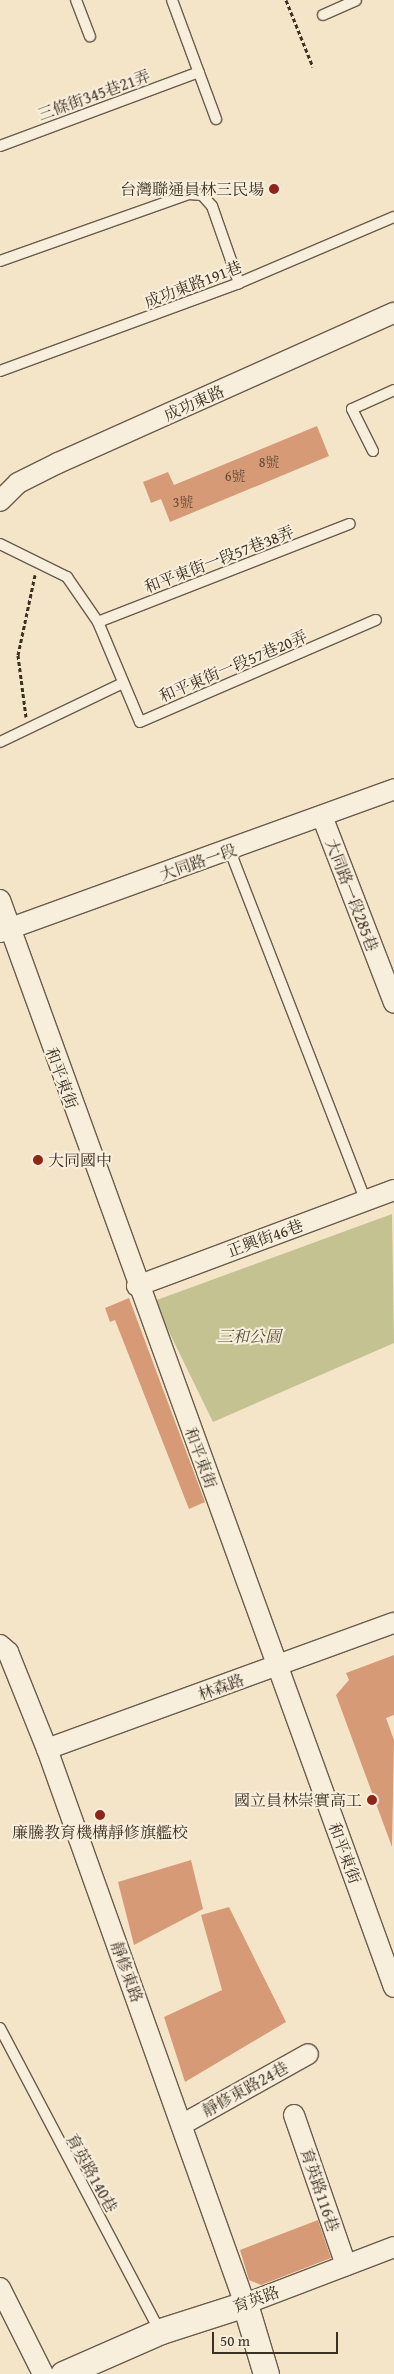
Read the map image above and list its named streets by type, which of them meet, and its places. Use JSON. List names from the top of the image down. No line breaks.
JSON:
{"streets":{"street":["成功東路","大同路一段","大同路一段285巷","和平東街","正興街46巷","林森路","靜修東路","靜修東路24巷","育英路116巷","育英路"],"lane":["三條街345巷21弄","成功東路191巷","和平東街一段57巷38弄","和平東街一段57巷20弄","育英路140巷"]},"crossings":[["大同路一段","大同路一段285巷"],["大同路一段","和平東街"],["和平東街","正興街46巷"],["和平東街","林森路"],["林森路","靜修東路"],["靜修東路","靜修東路24巷"],["靜修東路","育英路"],["育英路140巷","育英路"],["育英路116巷","育英路"]],"parks":["三和公園"],"places":["台灣聯通員林三民場","大同國中","國立員林崇實高工","廉騰教育機構靜修旗艦校"],"house_numbers":["8號","6號","3號"],"scale_bar":"50 m"}
